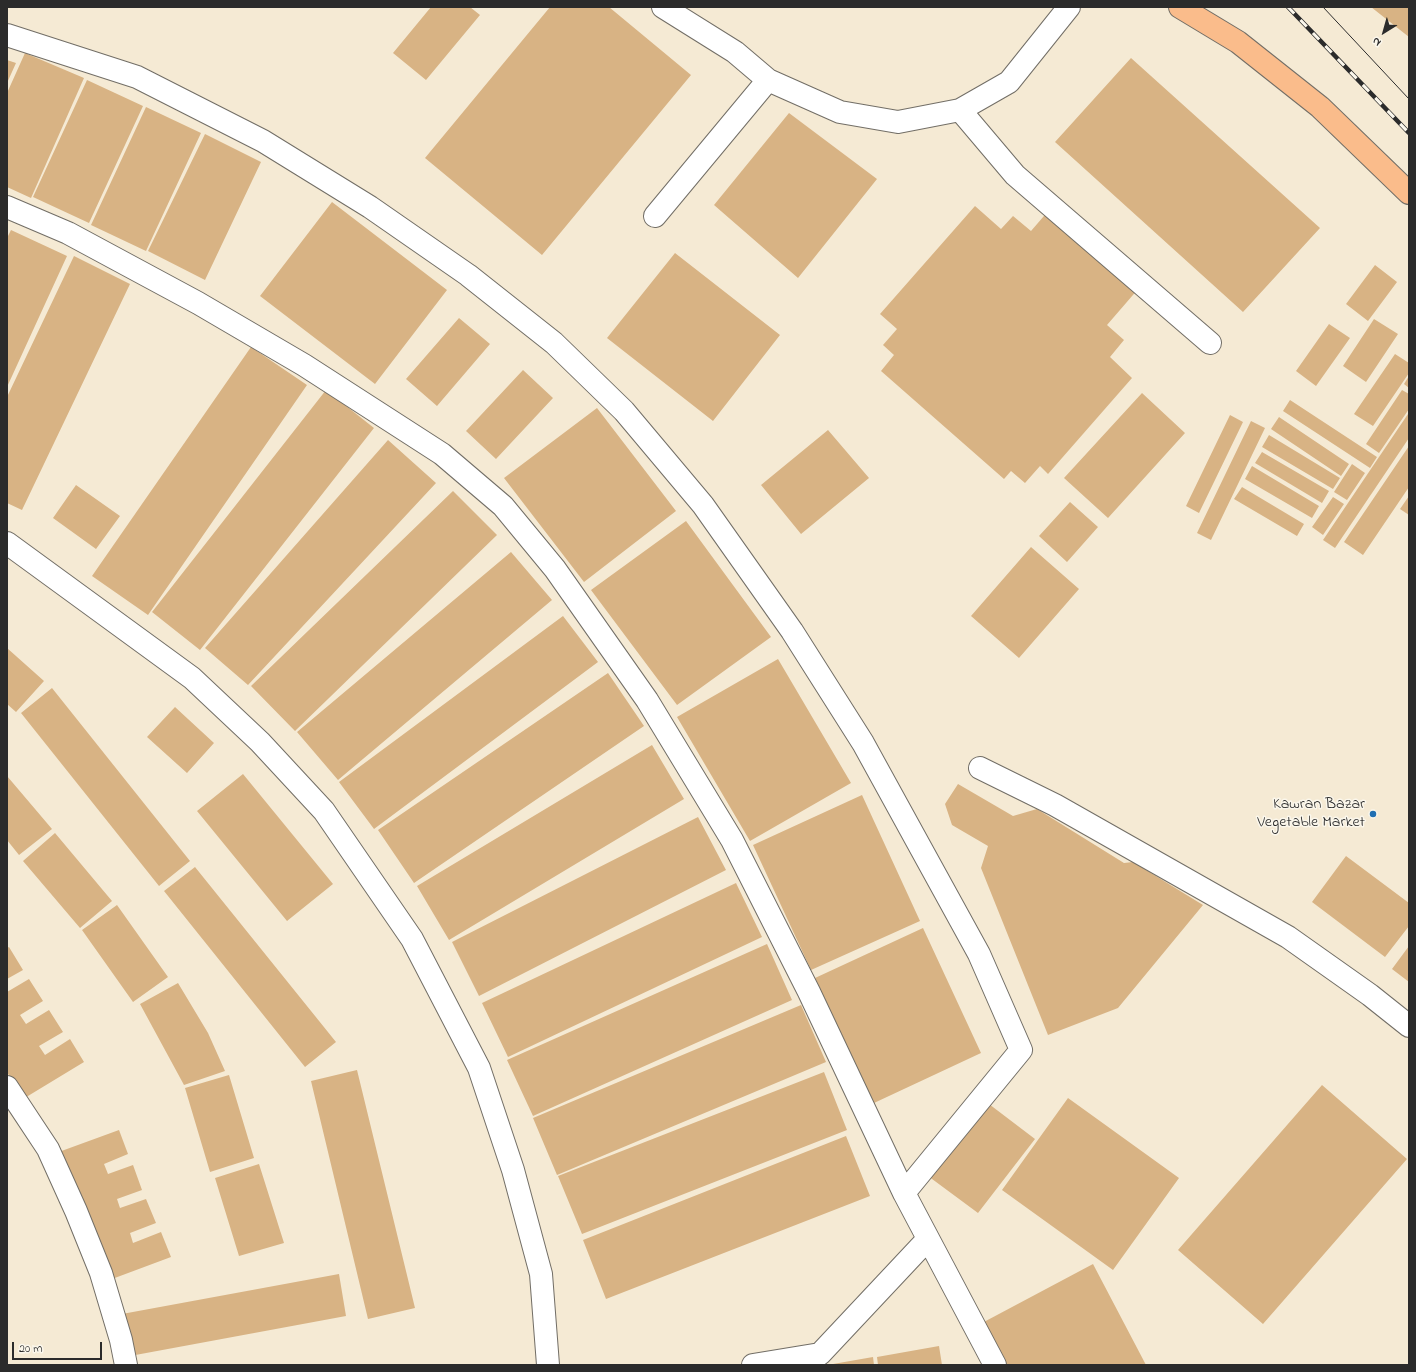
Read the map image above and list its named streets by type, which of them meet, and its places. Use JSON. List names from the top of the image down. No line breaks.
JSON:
{"places":["Kawran Bazar Vegetable Market"],"scale_bar":"20 m","north":"bottom left"}
